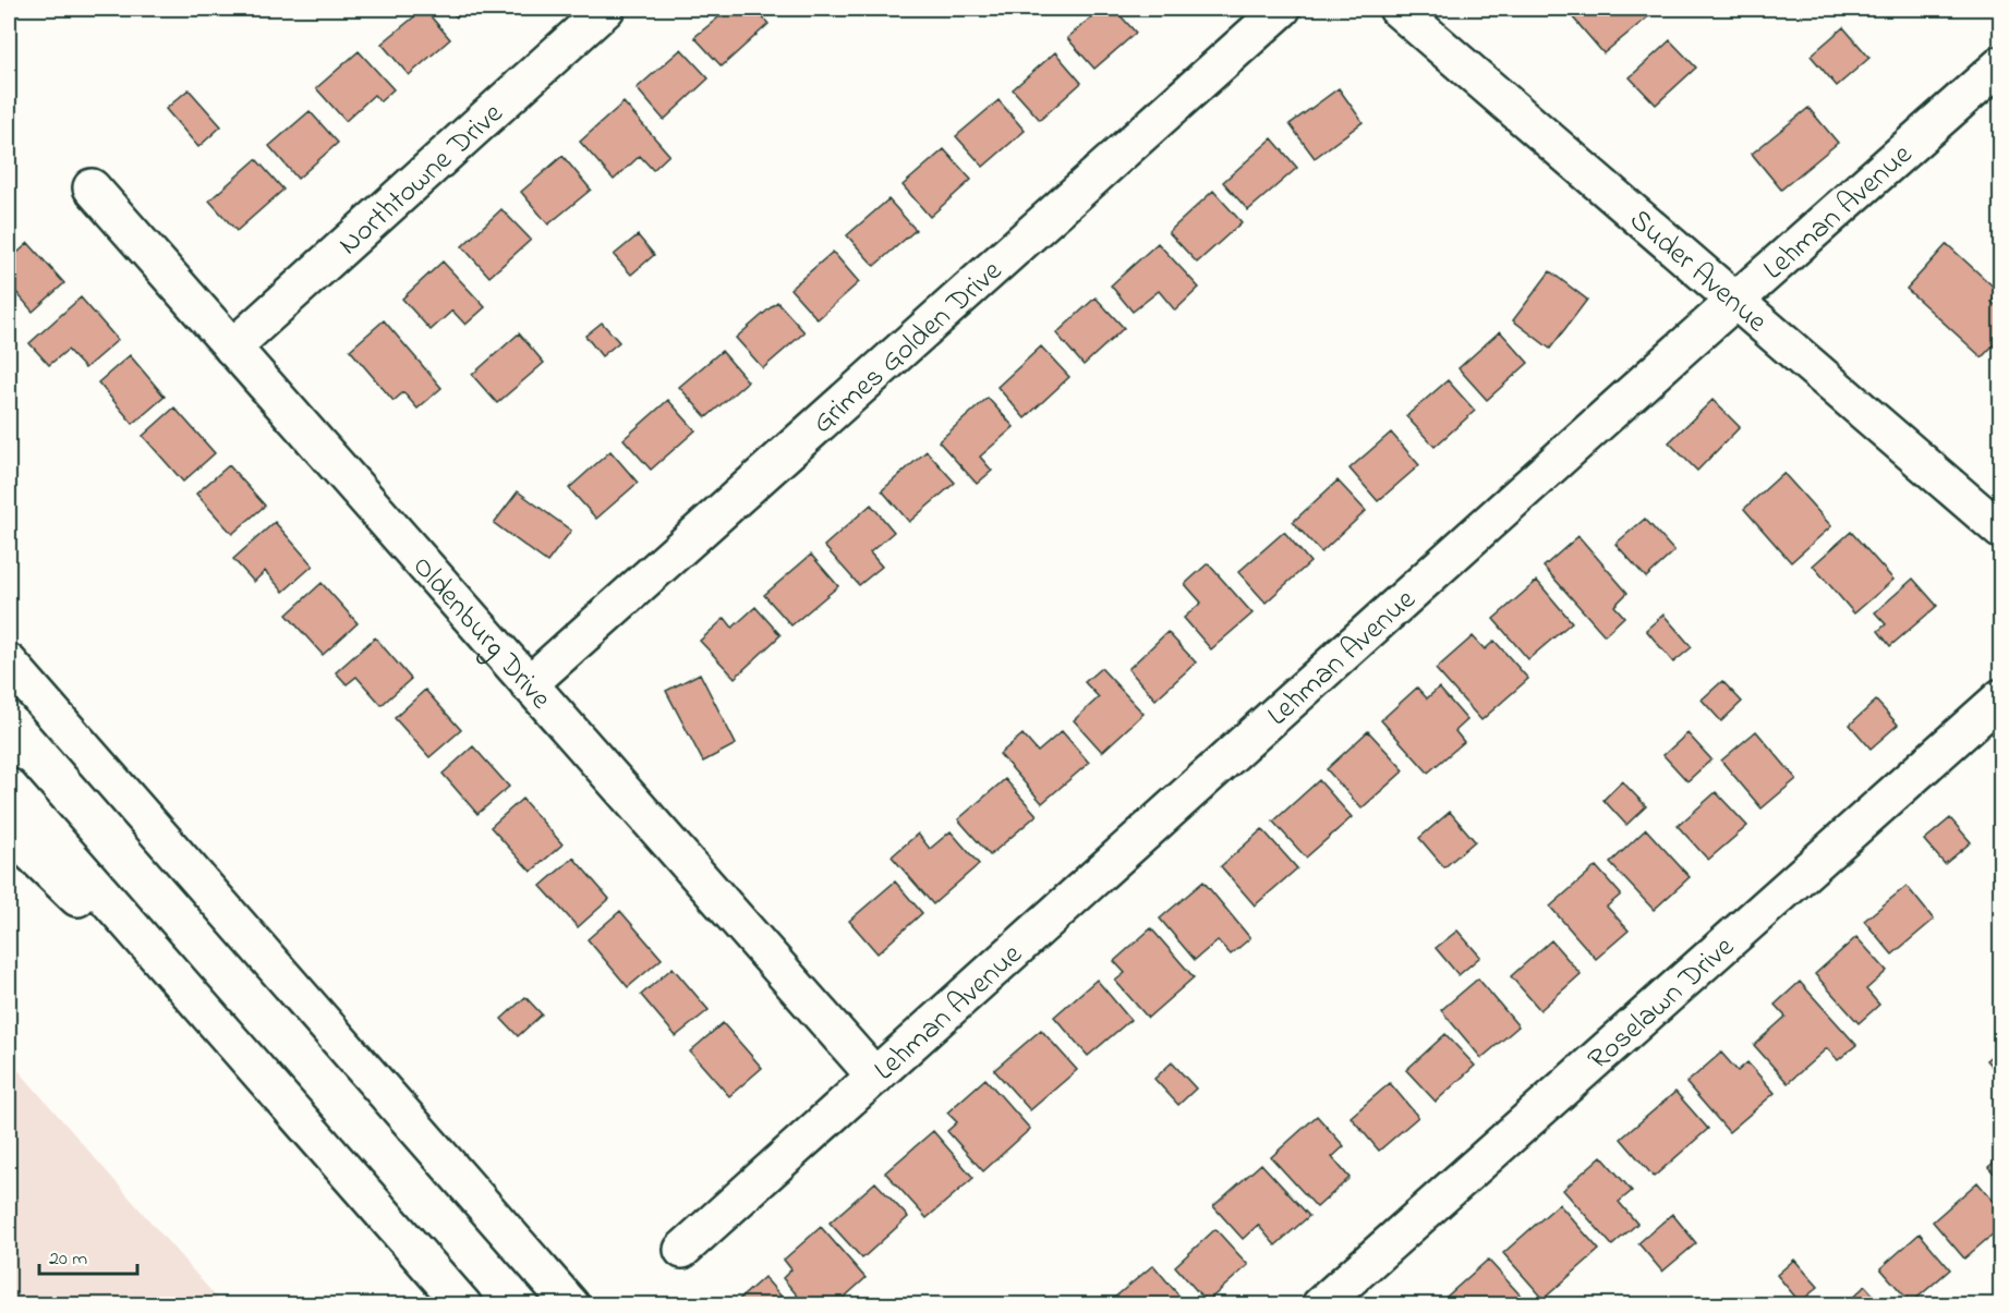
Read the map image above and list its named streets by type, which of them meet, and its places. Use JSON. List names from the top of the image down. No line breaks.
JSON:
{"streets":{"main road":["Northtowne Drive","Lehman Avenue","Suder Avenue","Grimes Golden Drive","Oldenburg Drive","Roselawn Drive"]},"crossings":[["Northtowne Drive","Oldenburg Drive"],["Lehman Avenue","Suder Avenue"],["Lehman Avenue","Oldenburg Drive"],["Grimes Golden Drive","Oldenburg Drive"]],"scale_bar":"20 m"}
